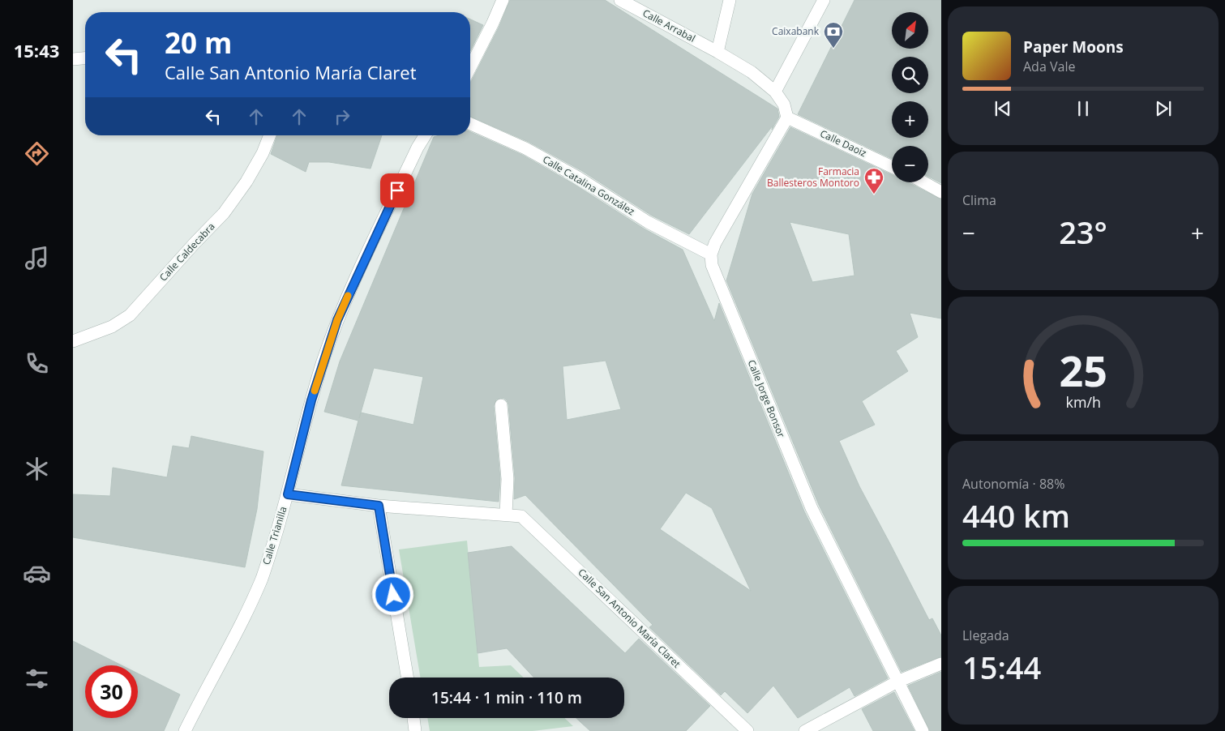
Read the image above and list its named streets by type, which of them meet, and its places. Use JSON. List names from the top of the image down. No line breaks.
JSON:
{"streets":{"street":["Calle Arrabal","Calle Daoiz","Calle Catalina González","Calle Caldecabra","Calle Jorge Bonsor","Calle Trianilla","Calle San Antonio María Claret"]},"crossings":[["Calle Catalina González","Calle Jorge Bonsor"],["Calle Trianilla","Calle San Antonio María Claret"]],"places":{"bank":["Caixabank"],"pharmacy":["Farmacia Ballesteros Montoro"]},"north":"top right","page":{"tabs":"15:43","map_buttons":["+","−"],"turn":["20 m","Calle San Antonio María Claret"],"song":["Paper Moons","Ada Vale"],"tile":["Clima",["Autonomía · 88%","440 km"],["Llegada","15:44"]],"heat":["−","23°","+"],"limit":"30","trip":"15:44 · 1 min · 110 m","gauge":["25","km/h"]}}
